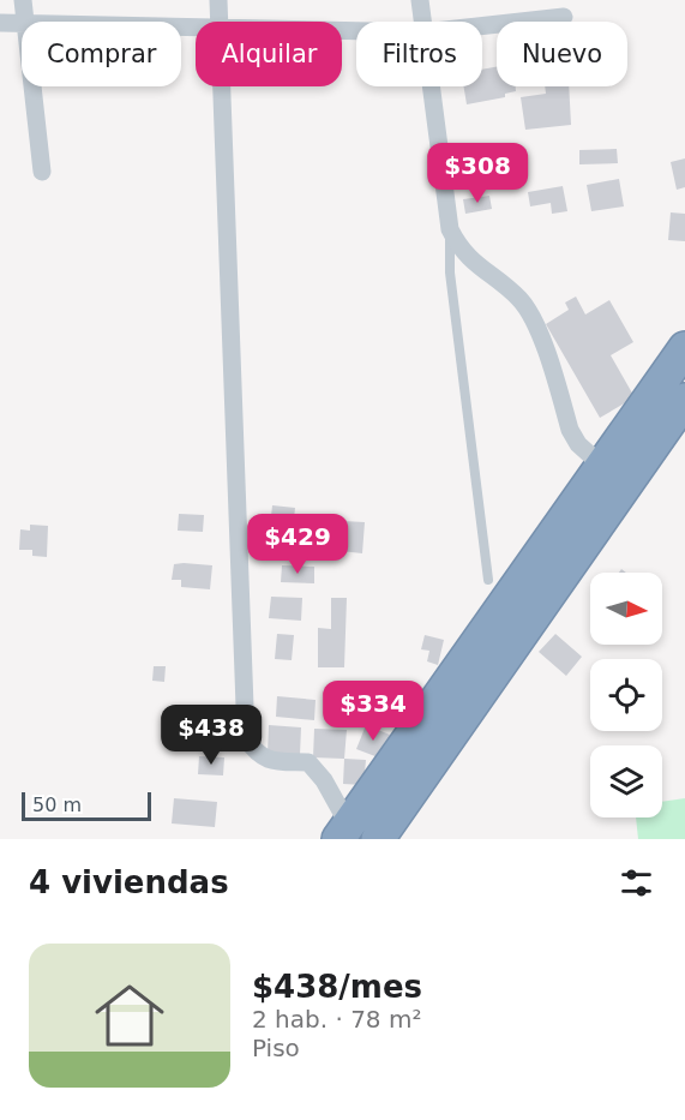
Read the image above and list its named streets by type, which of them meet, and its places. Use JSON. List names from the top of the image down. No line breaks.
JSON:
{"scale_bar":"50 m","north":"right","page":{"chip":["Comprar","Alquilar","Filtros","Nuevo"],"price":["$308","$429","$334","$438"],"scale":"50 m","heading":"4 viviendas","list":[{"name":"$438/mes","note":"2 hab. · 78 m² · Piso"}]}}
